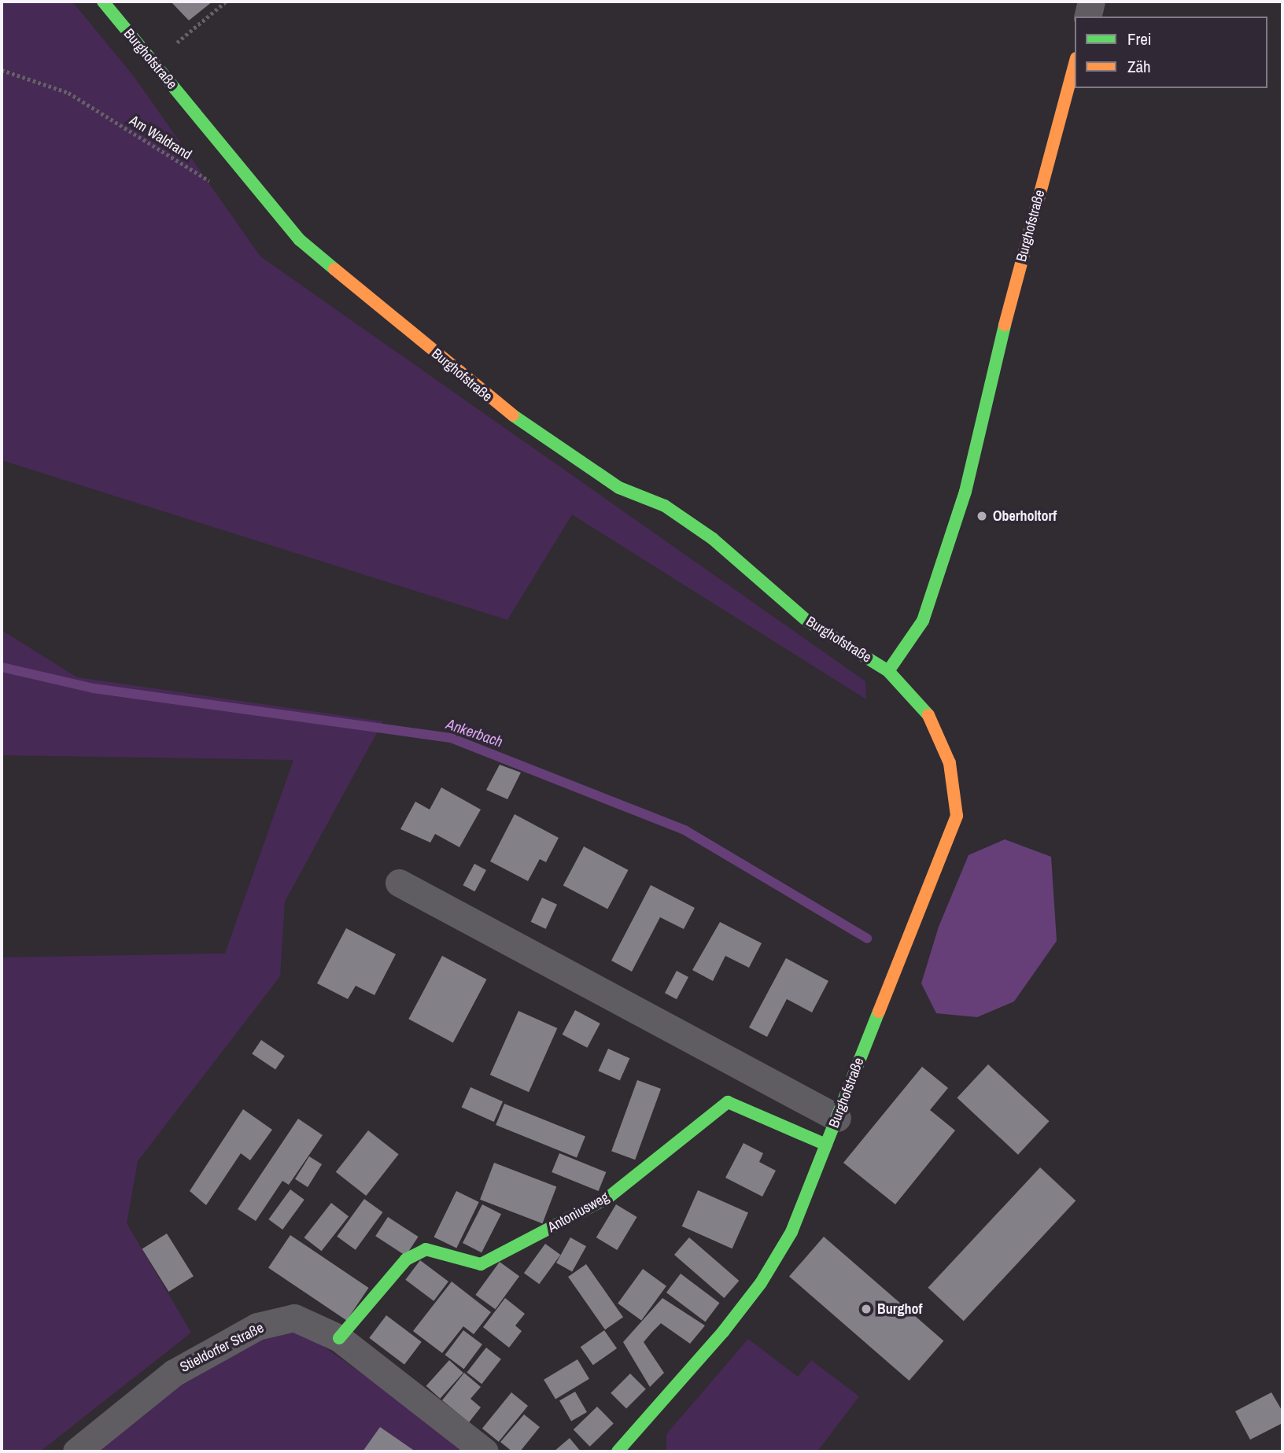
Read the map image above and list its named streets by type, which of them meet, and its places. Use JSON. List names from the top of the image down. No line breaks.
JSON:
{"streets":{"street":["Burghofstraße","Antoniusweg","Stieldorfer Straße"],"path":["Am Waldrand"]},"crossings":[["Burghofstraße","Antoniusweg"],["Antoniusweg","Stieldorfer Straße"]],"water":["Ankerbach"],"places":["Oberholtorf","Burghof"],"legend":["Frei","Zäh"]}
